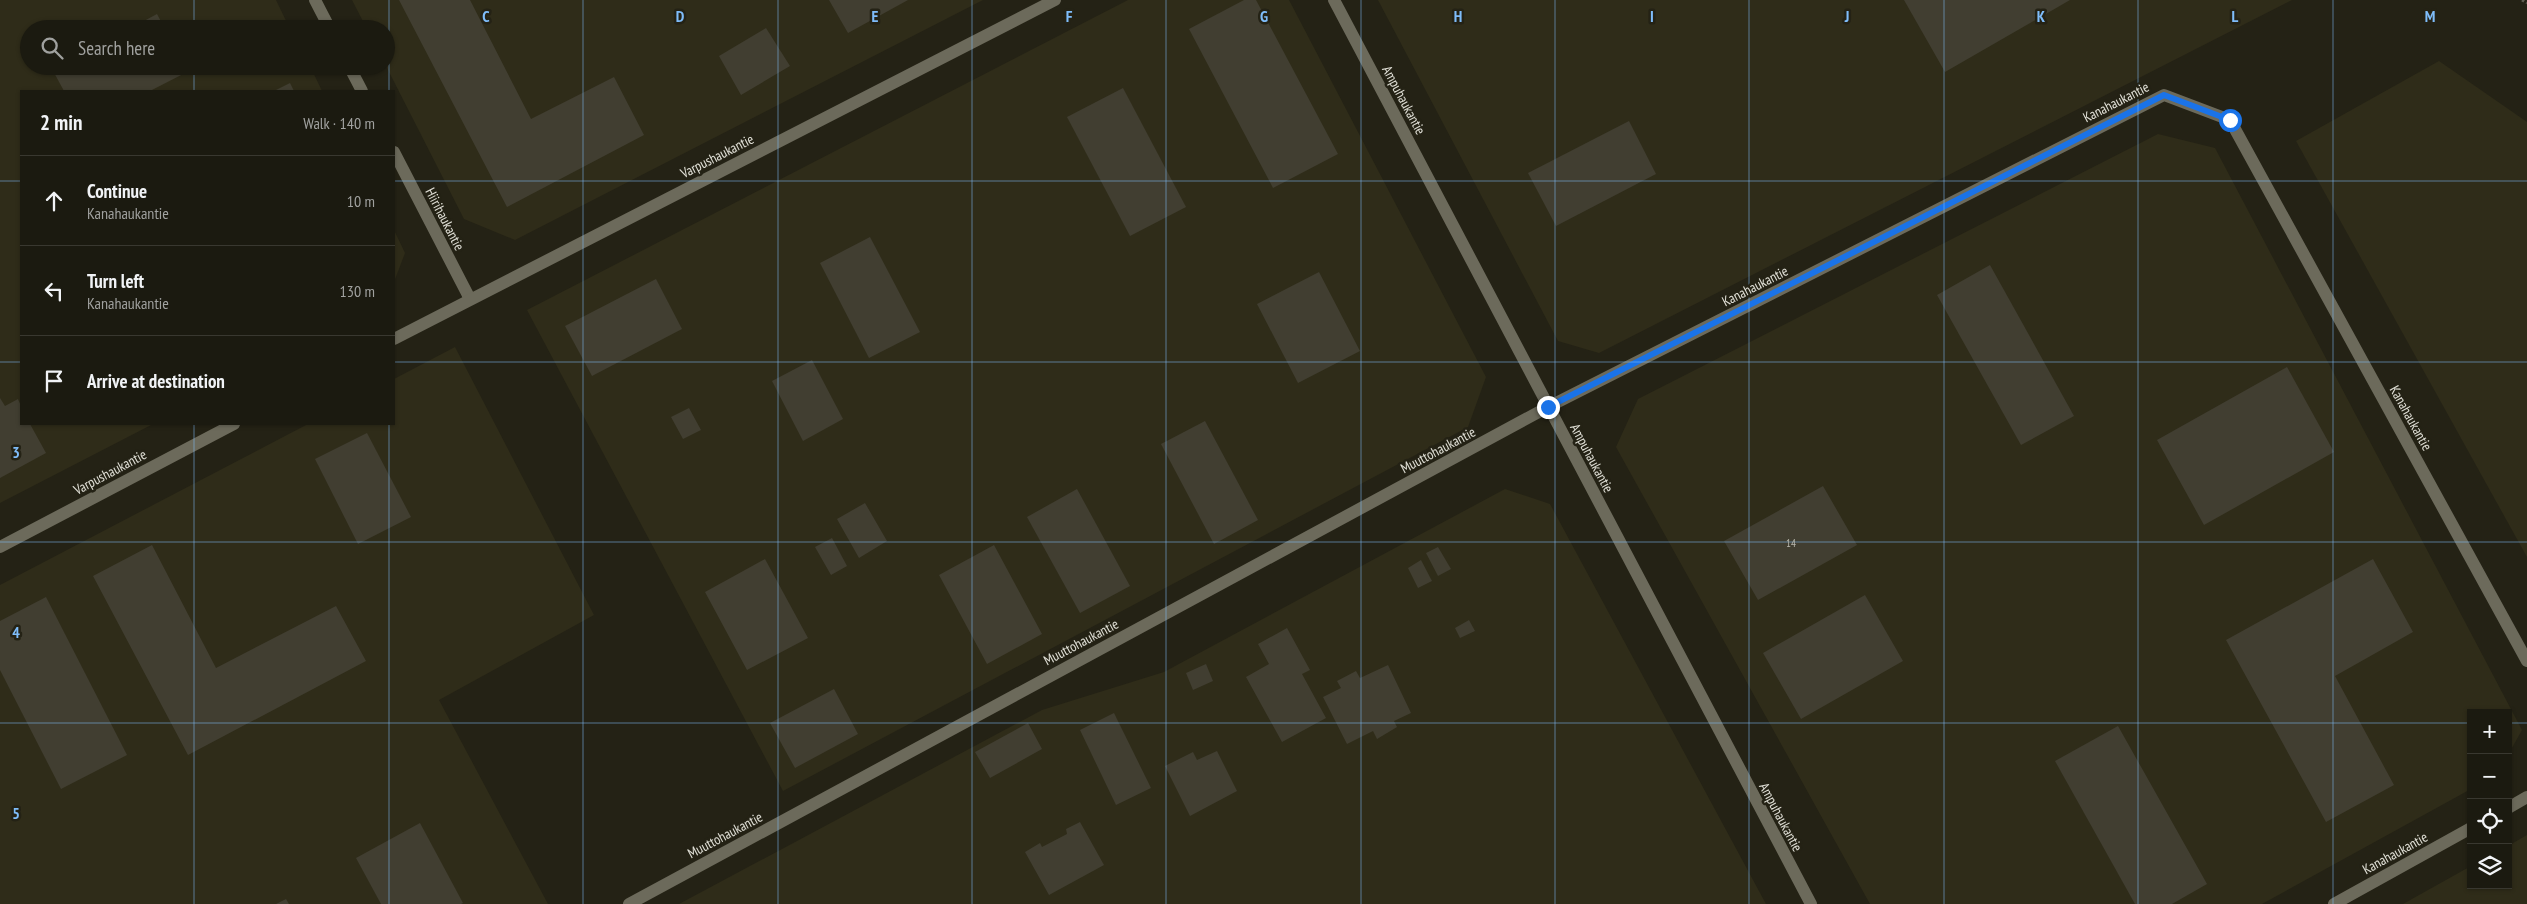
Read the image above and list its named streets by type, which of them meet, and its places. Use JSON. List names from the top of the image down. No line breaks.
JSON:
{"streets":{"street":["Ampuhaukantie","Kanahaukantie","Varpushaukantie","Hiirihaukantie","Muuttohaukantie"]},"crossings":[["Ampuhaukantie","Kanahaukantie"],["Ampuhaukantie","Muuttohaukantie"],["Kanahaukantie","Muuttohaukantie"],["Varpushaukantie","Hiirihaukantie"]],"house_numbers":["14"],"page":{"search":"Search here","heading":["2 min","Walk · 140 m"],"list":[["Continue","Kanahaukantie","10 m"],["Turn left","Kanahaukantie","130 m"],"Arrive at destination"],"map_buttons":["+","−"]},"grid":{"columns":["C","D","E","F","G","H","I","J","K","L","M"],"rows":["3","4","5"]}}
